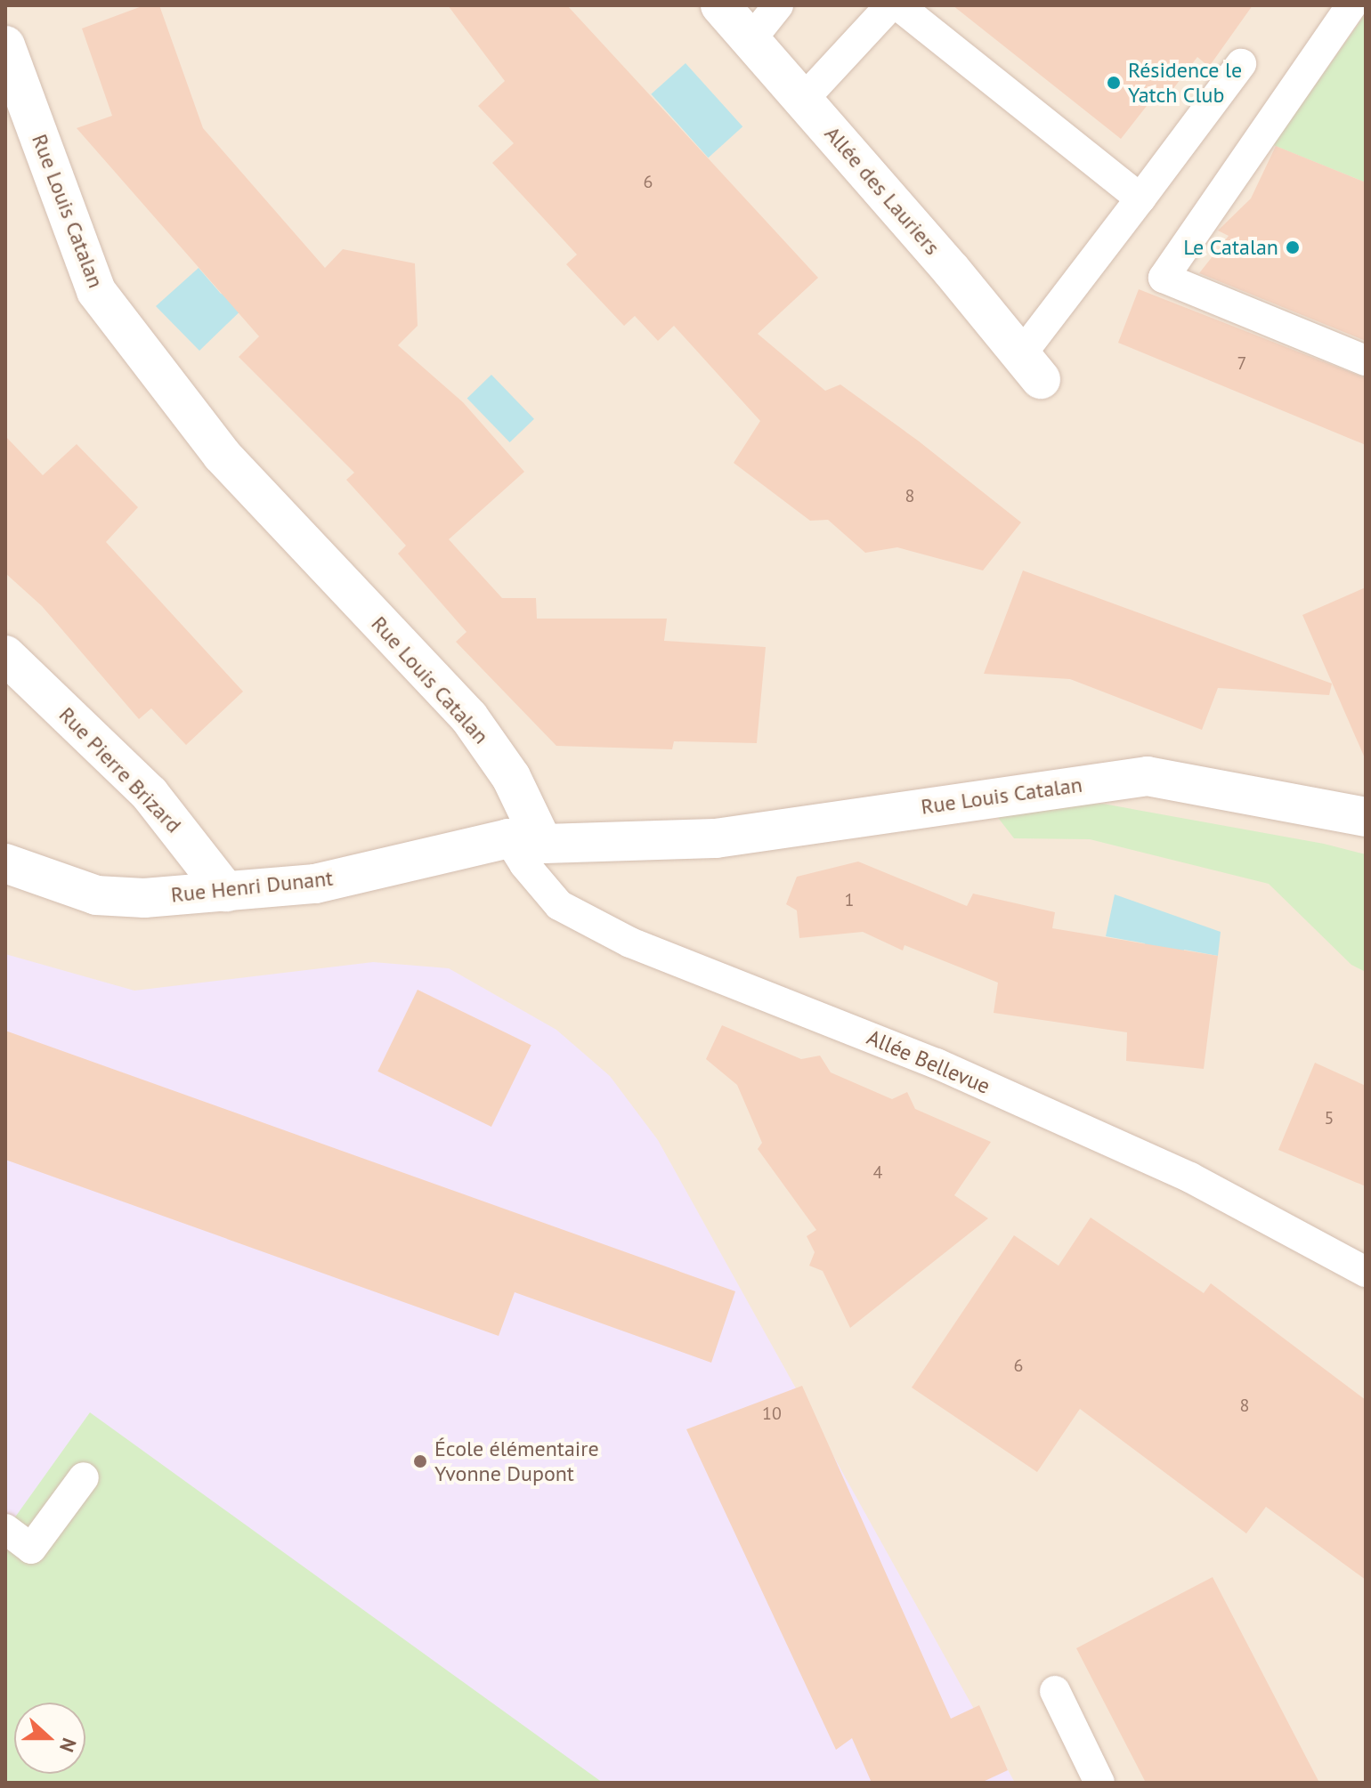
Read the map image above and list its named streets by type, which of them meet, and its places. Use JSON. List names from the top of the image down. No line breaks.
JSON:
{"streets":{"street":["Allée des Lauriers","Rue Louis Catalan","Rue Pierre Brizard","Rue Henri Dunant"],"lane":["Allée Bellevue"]},"crossings":[["Rue Louis Catalan","Rue Henri Dunant"],["Rue Louis Catalan","Allée Bellevue"],["Rue Pierre Brizard","Rue Henri Dunant"],["Rue Henri Dunant","Allée Bellevue"]],"places":["Résidence le Yatch Club","Le Catalan","École élémentaire Yvonne Dupont"],"house_numbers":["6","7","8","1","5","4","6","8","10"],"north":"right"}
